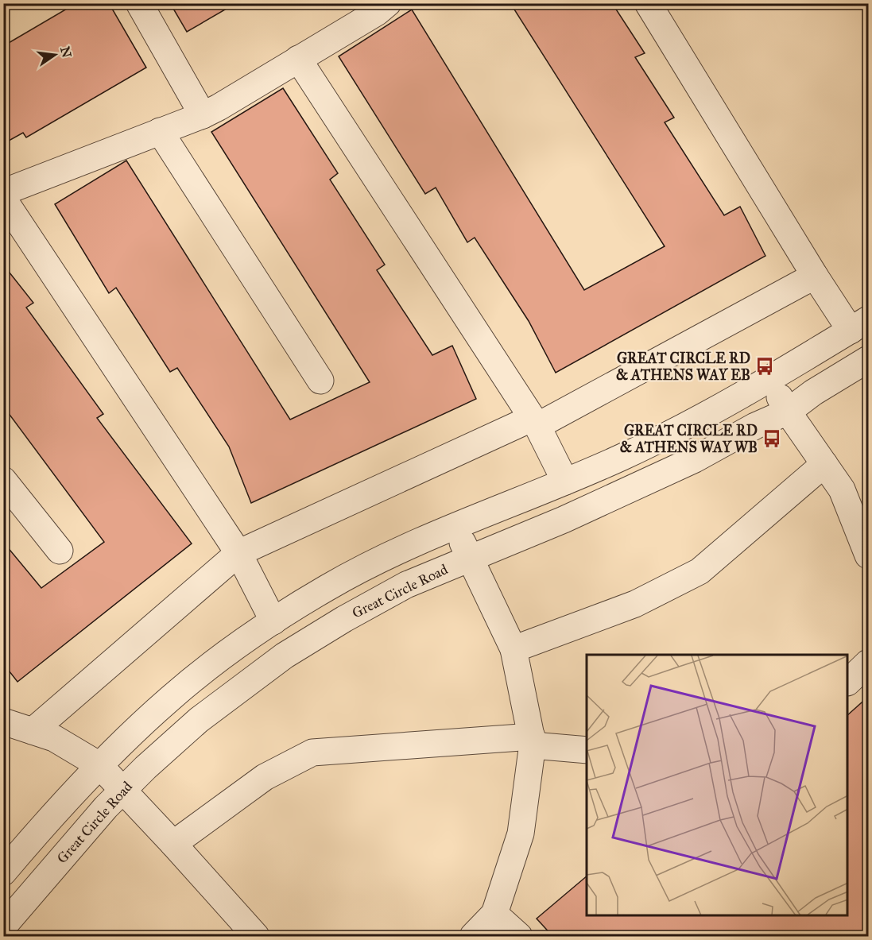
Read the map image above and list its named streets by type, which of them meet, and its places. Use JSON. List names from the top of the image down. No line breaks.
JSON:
{"streets":{"street":["Great Circle Road"]},"places":{"bus stop":["GREAT CIRCLE RD & ATHENS WAY EB","GREAT CIRCLE RD & ATHENS WAY WB"]},"north":"right"}
